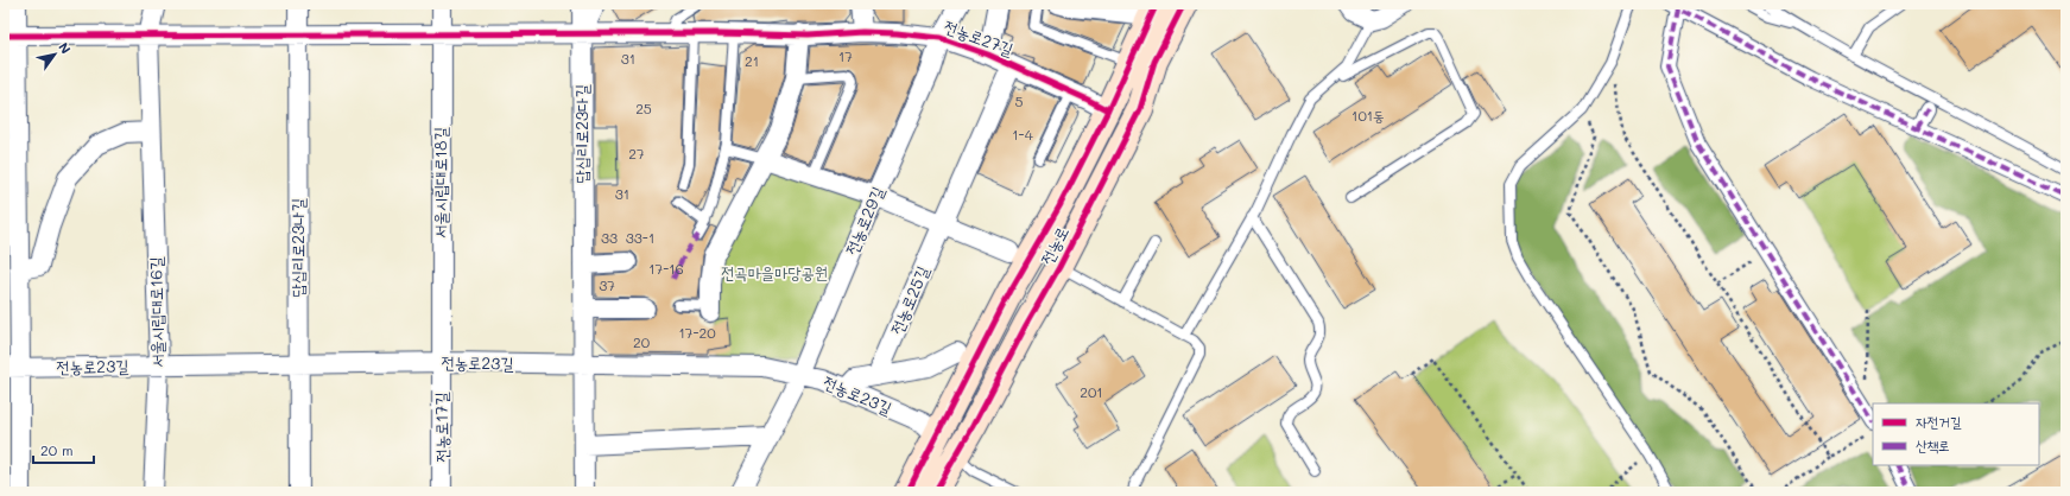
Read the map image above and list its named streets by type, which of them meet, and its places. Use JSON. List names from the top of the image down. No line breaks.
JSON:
{"streets":{"main road":["전농로"],"street":["전농로27길","답십리로23다길","서울시립대로18길","전농로29길","답십리로23나길","전농로25길","서울시립대로16길","전농로23길","전농로17길"]},"crossings":[["전농로27길","답십리로23다길"],["전농로27길","서울시립대로18길"],["전농로27길","전농로29길"],["전농로27길","전농로"],["전농로27길","답십리로23나길"],["전농로27길","전농로25길"],["전농로27길","서울시립대로16길"],["답십리로23다길","전농로23길"],["서울시립대로18길","전농로23길"],["서울시립대로18길","전농로17길"],["전농로29길","전농로23길"],["전농로","전농로23길"],["답십리로23나길","전농로23길"],["서울시립대로16길","전농로23길"],["전농로23길","전농로17길"]],"parks":["전곡마을마당공원"],"house_numbers":["17","31","21","5","25","101동","1-4","27","31","33","33-1","17-16","37","17-20","20","201"],"legend":["자전거길","산책로"],"scale_bar":"20 m","north":"top right"}
